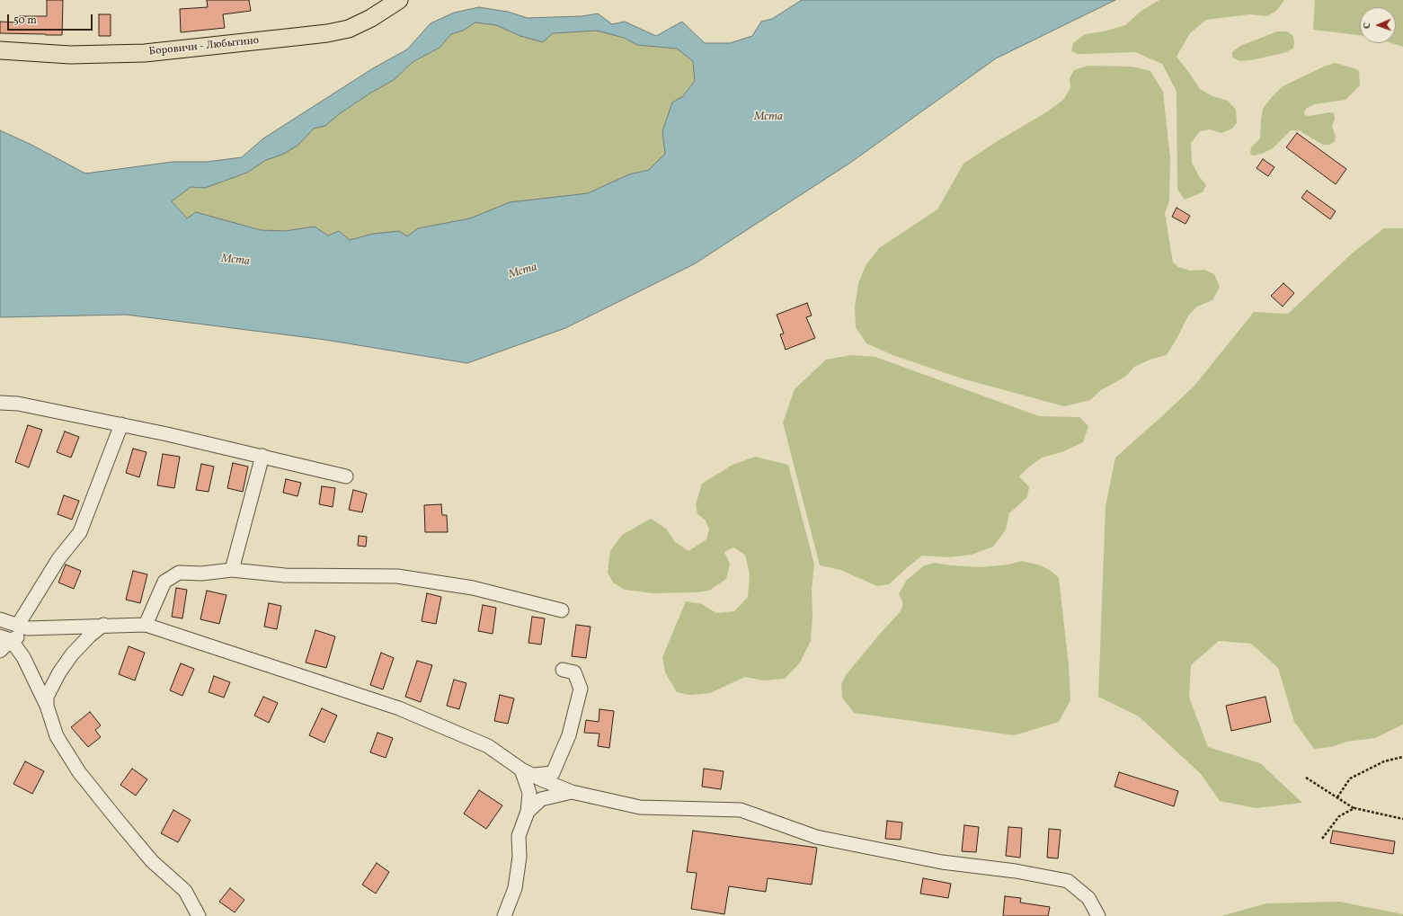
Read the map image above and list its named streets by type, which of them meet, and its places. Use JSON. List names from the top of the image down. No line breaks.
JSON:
{"streets":{"main road":["Боровичи - Любытино"]},"water":["Мста"],"scale_bar":"50 m","north":"left"}
